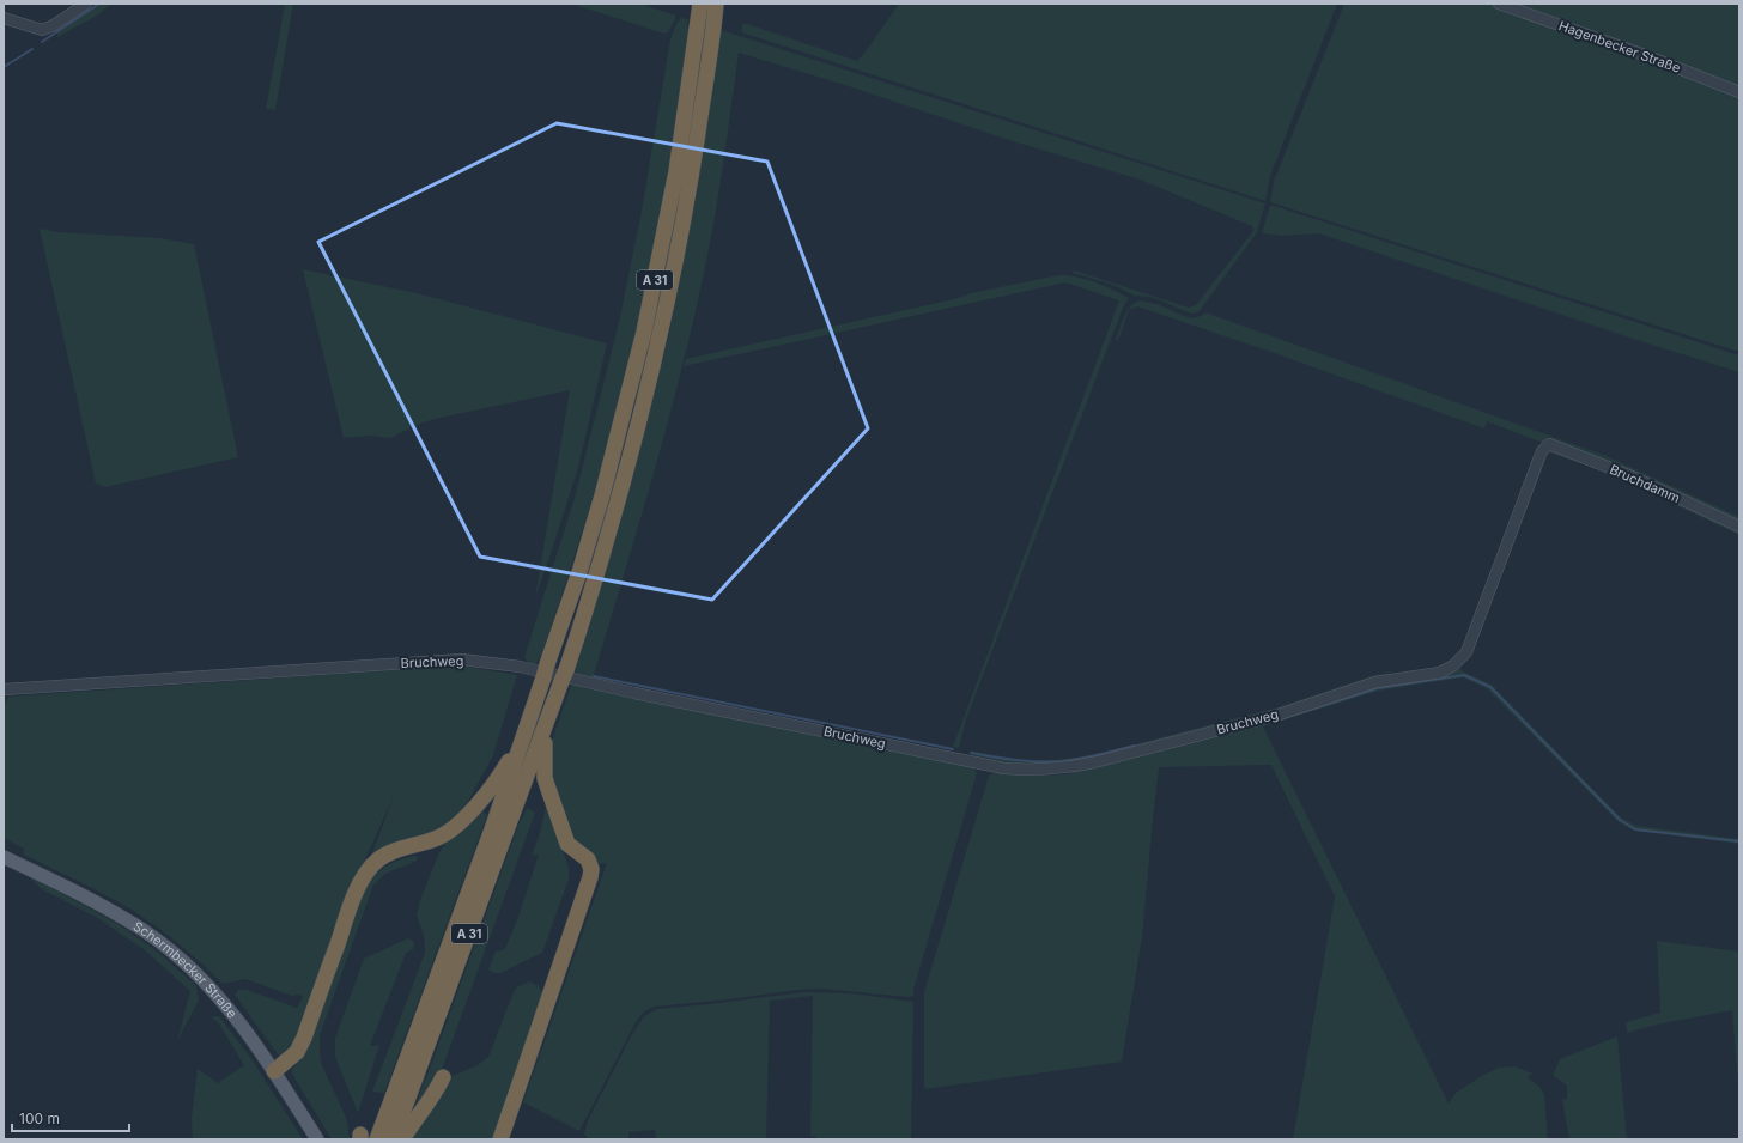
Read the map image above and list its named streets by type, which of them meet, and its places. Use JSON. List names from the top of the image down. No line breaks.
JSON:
{"streets":{"highway":["A 31"],"main road":["Schermbecker Straße"],"street":["Hagenbecker Straße","Bruchdamm","Bruchweg"]},"crossings":[["Bruchdamm","Bruchweg"]],"scale_bar":"100 m"}
